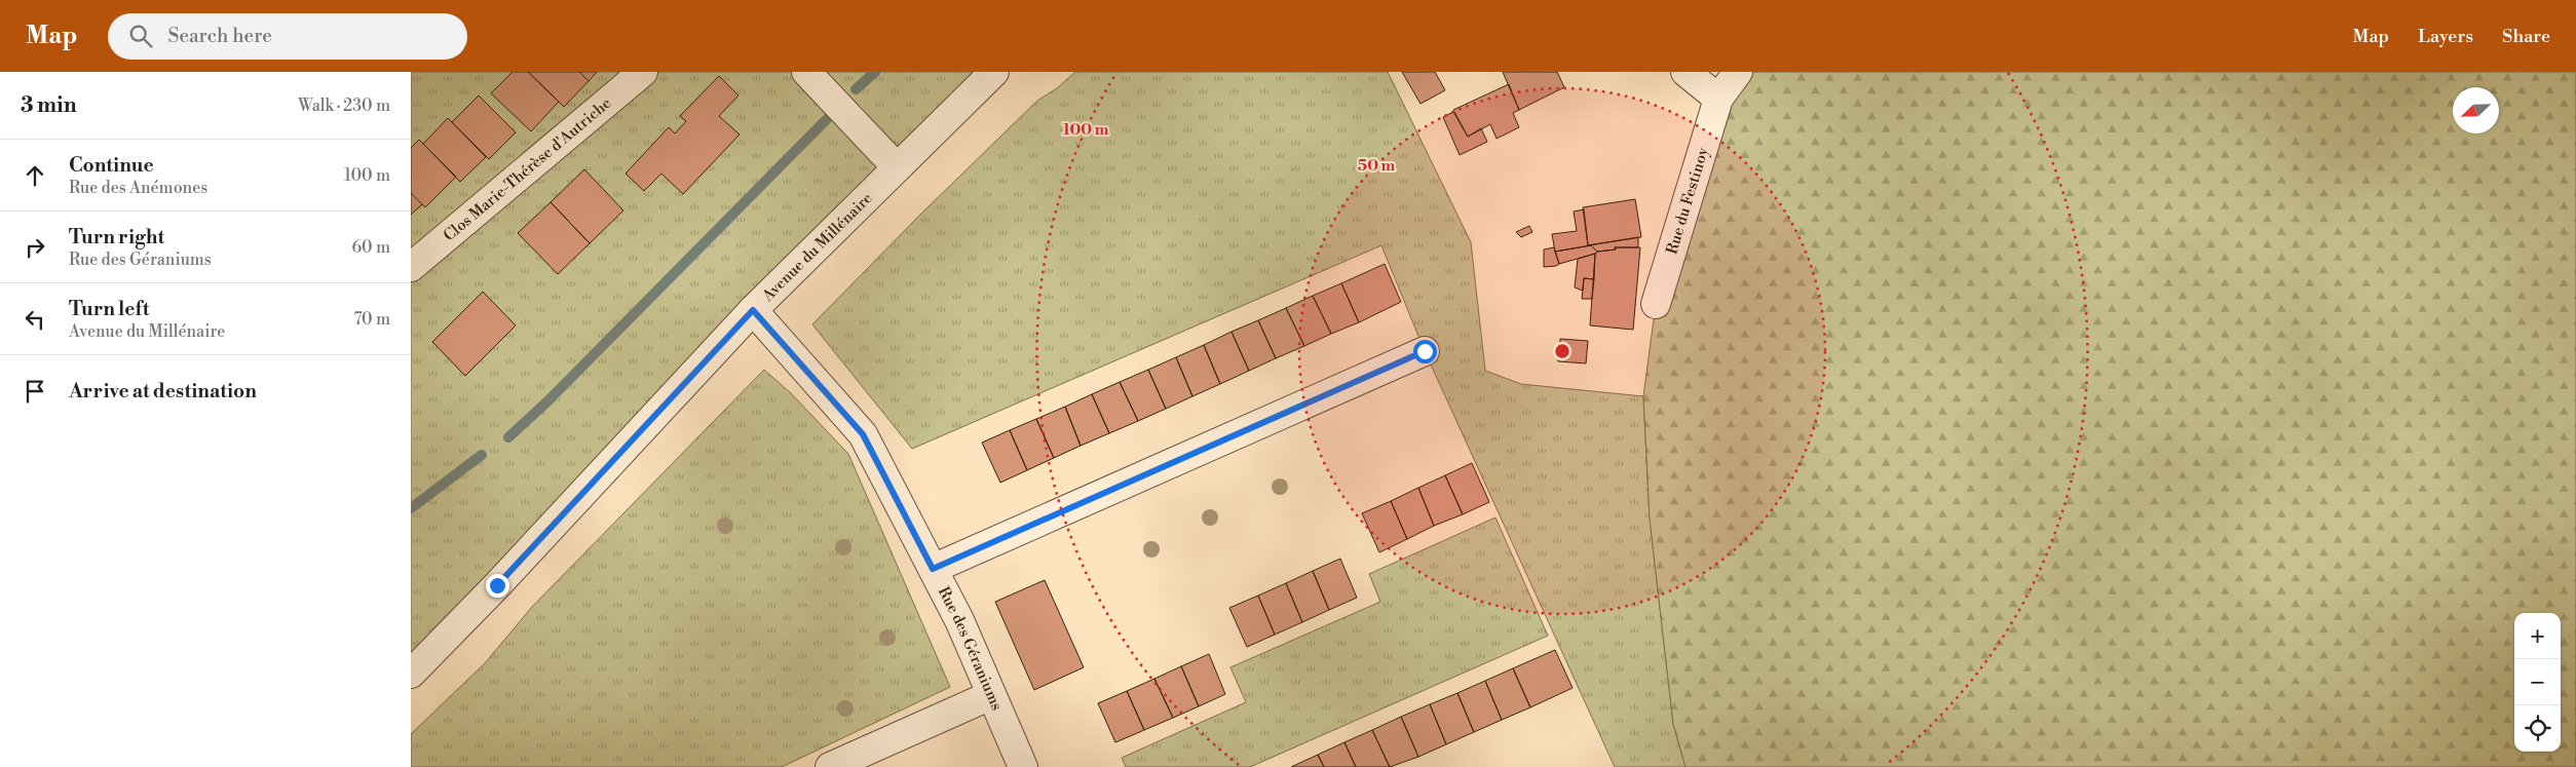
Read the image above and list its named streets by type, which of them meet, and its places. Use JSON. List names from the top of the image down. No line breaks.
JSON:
{"streets":{"street":["Clos Marie-Thérèse d'Autriche","Rue du Festinoy","Avenue du Millénaire","Rue des Géraniums"]},"crossings":[["Avenue du Millénaire","Rue des Géraniums"]],"north":"bottom left","page":{"header":"Map","search":"Search here","nav":["Map","Layers","Share"],"heading":["3 min","Walk · 230 m"],"list":[["Continue","Rue des Anémones","100 m"],["Turn right","Rue des Géraniums","60 m"],["Turn left","Avenue du Millénaire","70 m"],"Arrive at destination"],"map_buttons":["+","−"]},"rings":["100 m","50 m"]}
